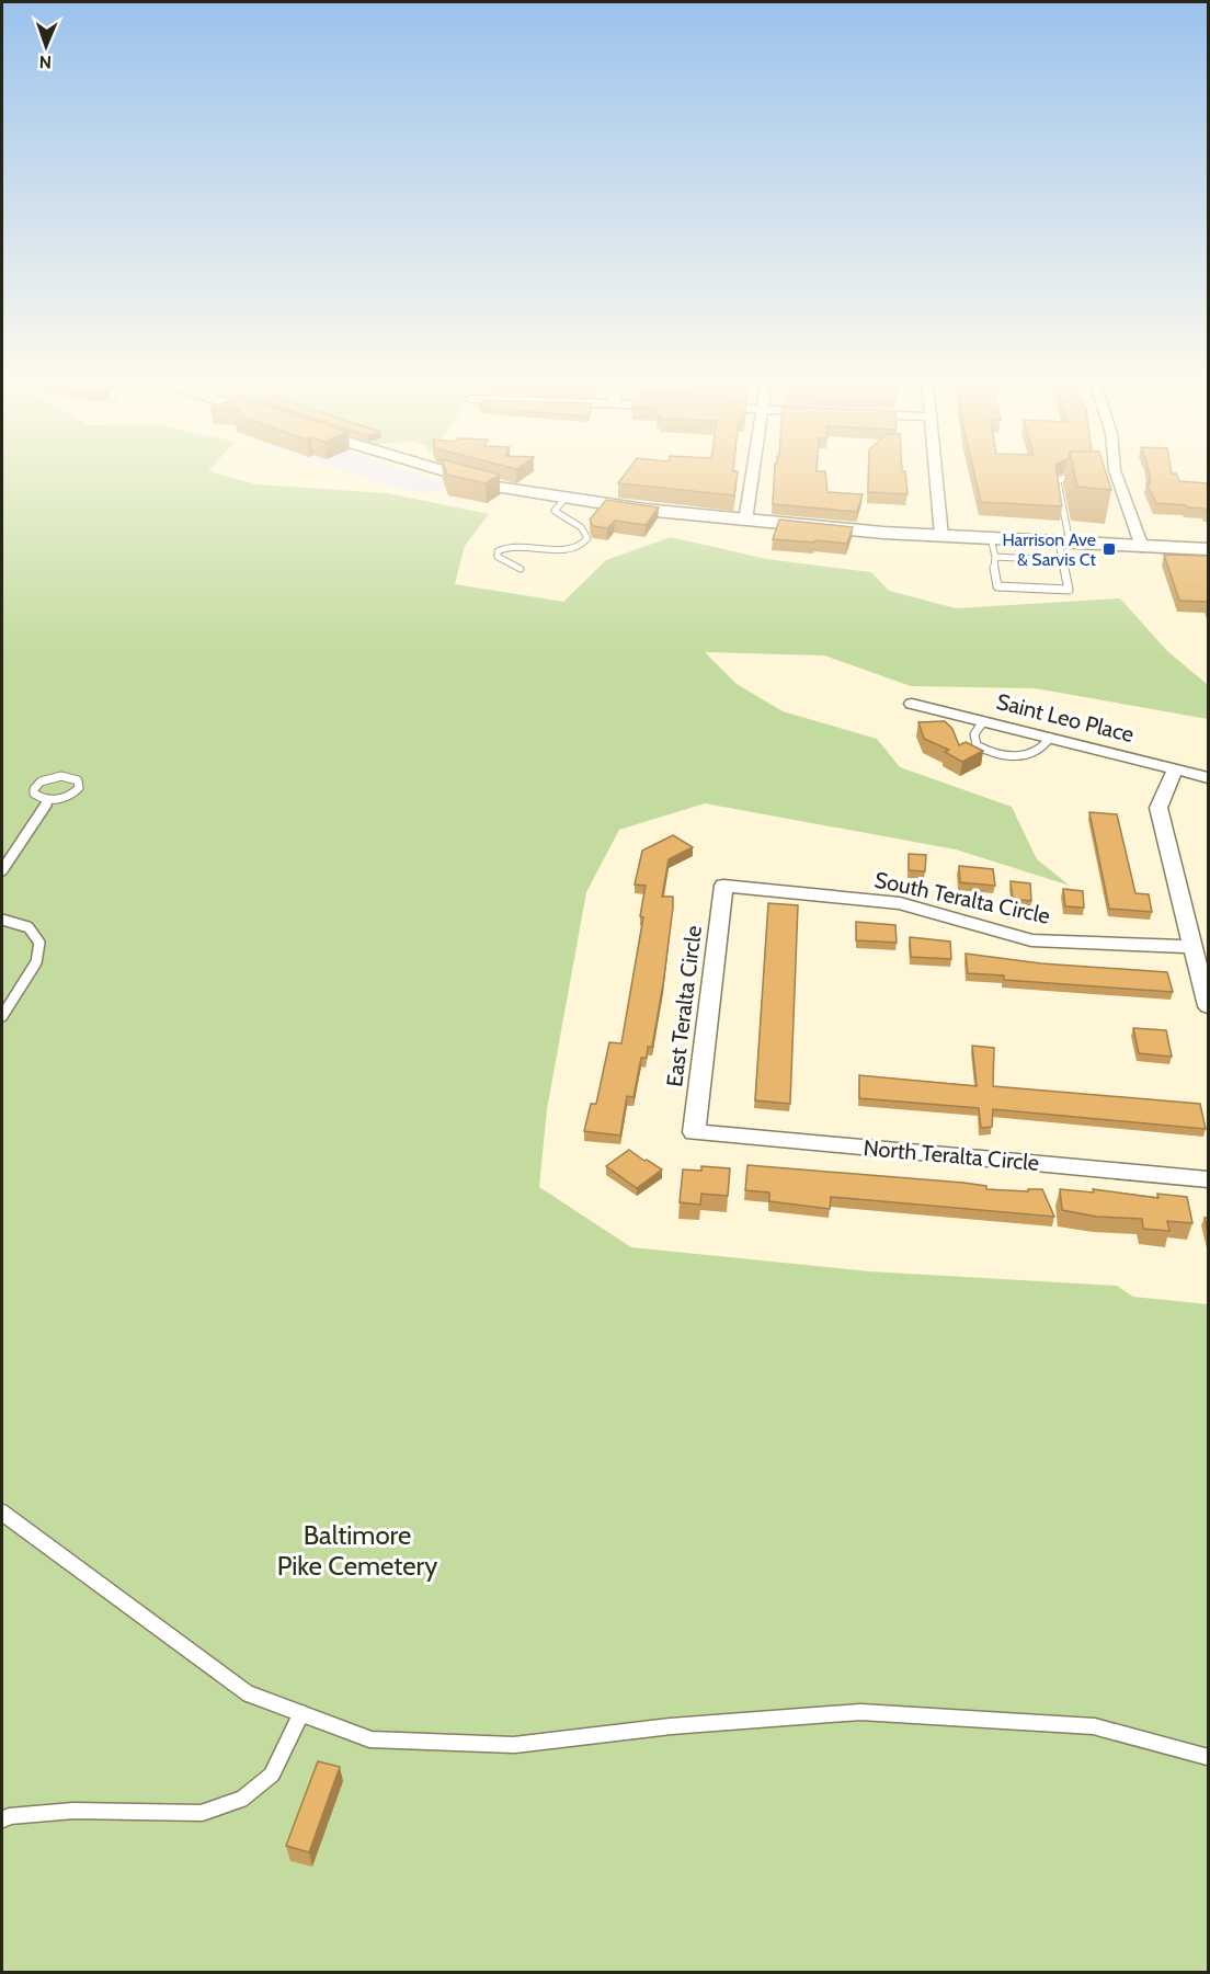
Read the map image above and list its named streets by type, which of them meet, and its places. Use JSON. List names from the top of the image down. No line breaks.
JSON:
{"streets":{"street":["Saint Leo Place","South Teralta Circle","East Teralta Circle","North Teralta Circle"]},"crossings":[["South Teralta Circle","East Teralta Circle"],["East Teralta Circle","North Teralta Circle"]],"parks":["Baltimore Pike Cemetery"],"places":{"transit":["Harrison Ave & Sarvis Ct"]},"north":"bottom"}
